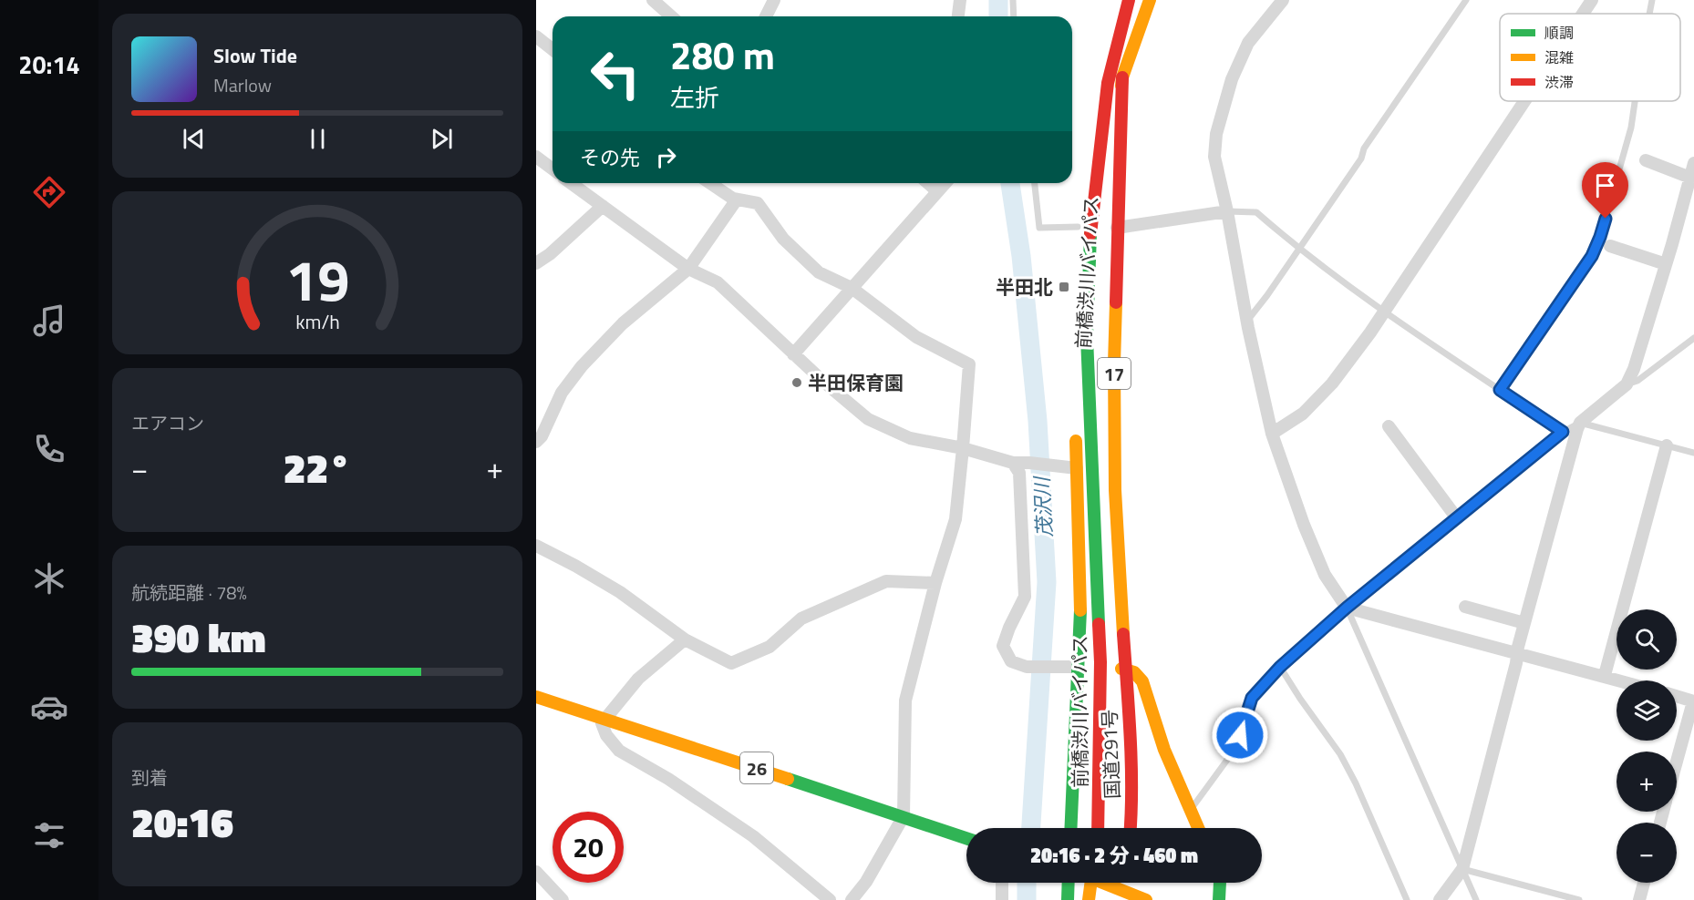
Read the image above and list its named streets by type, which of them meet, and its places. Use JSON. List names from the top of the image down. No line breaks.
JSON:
{"streets":{"main road":["前橋渋川バイパス","17","国道291号","26"]},"crossings":[["前橋渋川バイパス","17"],["17","国道291号"]],"water":["茂沢川"],"places":{"transit":["半田北"],"other":["半田保育園"]},"legend":["順調","混雑","渋滞"],"page":{"tabs":"20:14","turn":["280 m","左折"],"song":["Slow Tide","Marlow"],"then":"その先","tile":["エアコン",["航続距離 · 78%","390 km"],["到着","20:16"]],"heat":["−","22°","+"],"map_buttons":["+","−"],"limit":"20","trip":"20:16 · 2 分 · 460 m","gauge":["19","km/h"]}}
